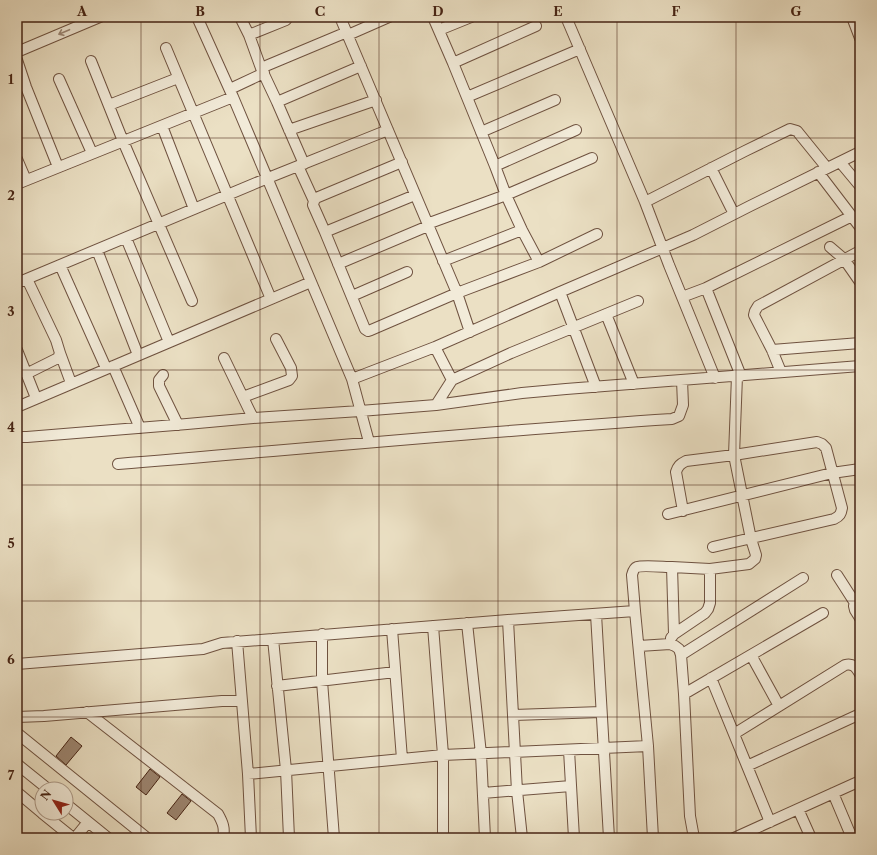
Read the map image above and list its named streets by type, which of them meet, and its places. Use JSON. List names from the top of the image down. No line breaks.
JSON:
{"north":"top left","grid":{"columns":["A","B","C","D","E","F","G"],"rows":["1","2","3","4","5","6","7"]}}
